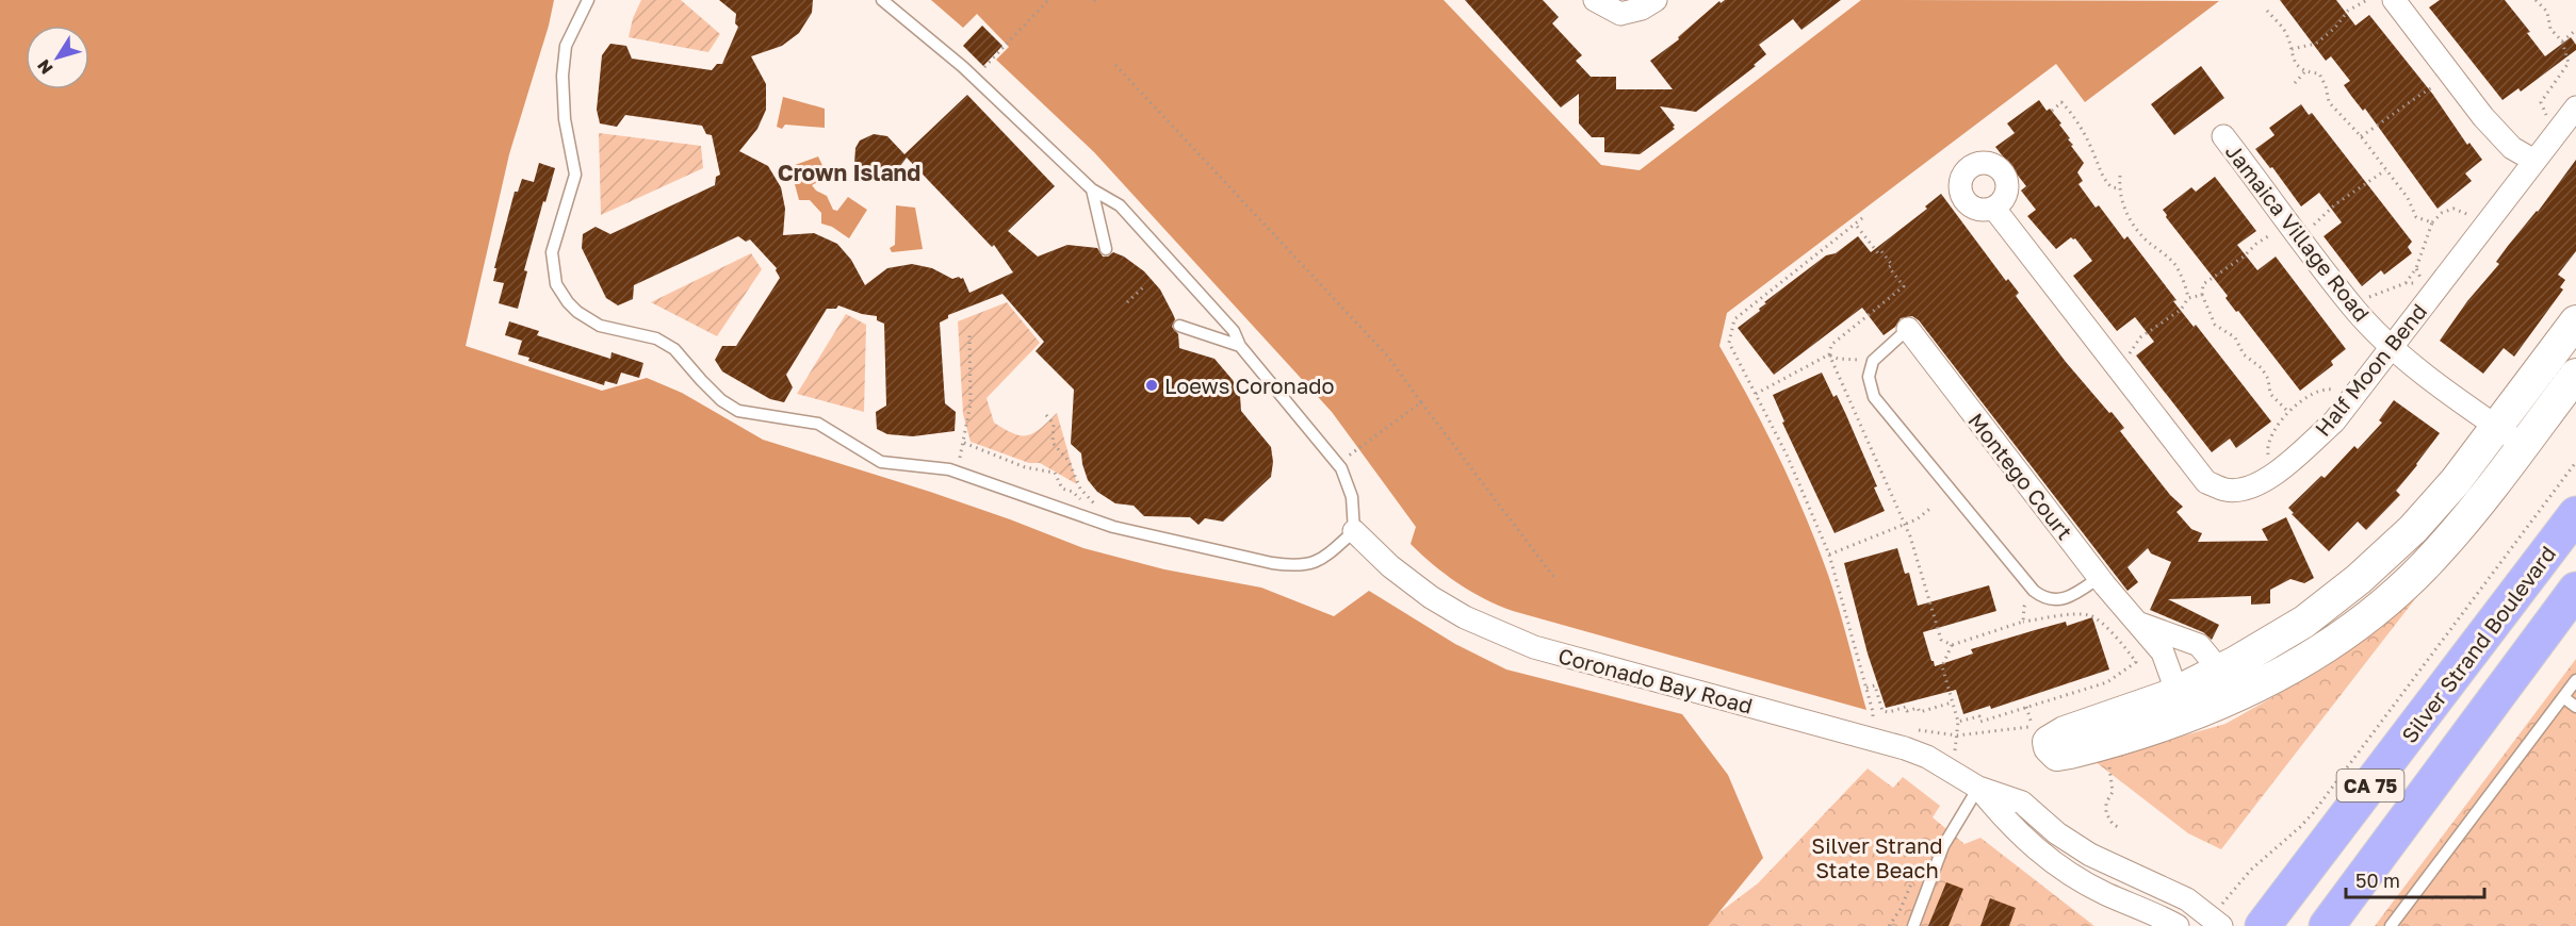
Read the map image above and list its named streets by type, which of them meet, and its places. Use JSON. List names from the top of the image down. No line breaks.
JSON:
{"streets":{"highway":["Silver Strand Boulevard","CA 75"],"street":["Jamaica Village Road","Half Moon Bend","Montego Court","Coronado Bay Road"]},"crossings":[["Jamaica Village Road","Half Moon Bend"]],"districts":["Crown Island"],"parks":["Silver Strand State Beach"],"places":["Loews Coronado"],"scale_bar":"50 m","north":"bottom left"}
